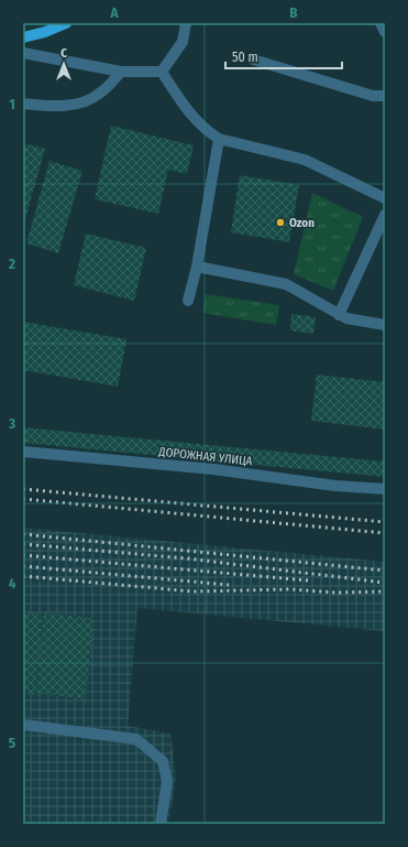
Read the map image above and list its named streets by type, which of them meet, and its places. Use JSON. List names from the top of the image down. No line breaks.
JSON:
{"streets":{"street":["ДОРОЖНАЯ УЛИЦА"]},"places":["Ozon"],"scale_bar":"50 m","north":"top","grid":{"columns":["A","B"],"rows":["1","2","3","4","5"]}}
